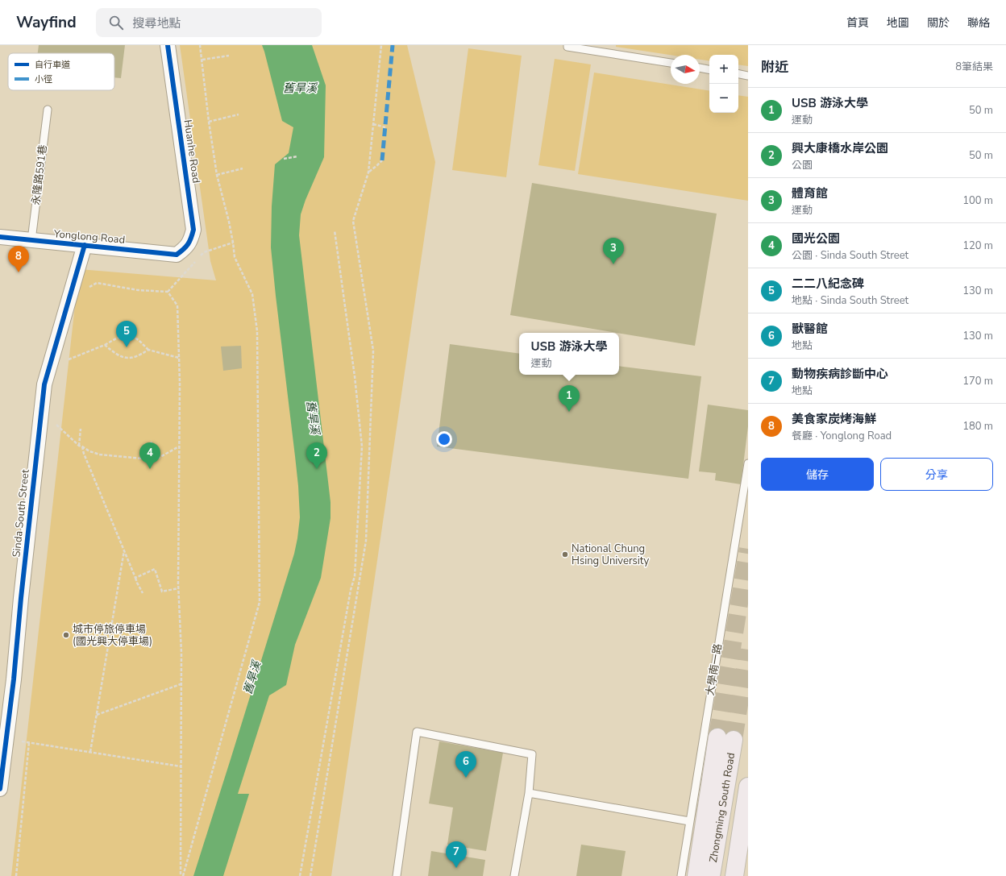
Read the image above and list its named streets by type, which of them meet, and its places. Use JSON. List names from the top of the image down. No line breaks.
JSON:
{"streets":{"main road":["Zhongming South Road"],"street":["Huanhe Road","Yonglong Road","Sinda South Street"],"lane":["永隆路591巷","大學南一路"]},"crossings":[["Huanhe Road","Yonglong Road"],["永隆路591巷","Yonglong Road"],["Yonglong Road","Sinda South Street"]],"water":["舊旱溪"],"places":["National Chung Hsing University","城市停旅停車場 (國光興大停車場)"],"legend":["自行車道","小徑"],"north":"right","page":{"header":"Wayfind","search":"搜尋地點","nav":["首頁","地圖","關於","聯絡"],"heading":["附近","8筆結果"],"map_buttons":["+","−"],"list":[{"mark":"1","name":"USB 游泳大學","note":"運動","value":"50 m"},{"mark":"2","name":"興大康橋水岸公園","note":"公園","value":"50 m"},{"mark":"3","name":"體育館","note":"運動","value":"100 m"},{"mark":"4","name":"國光公園","note":"公園 · Sinda South Street","value":"120 m"},{"mark":"5","name":"二二八紀念碑","note":"地點 · Sinda South Street","value":"130 m"},{"mark":"6","name":"獸醫館","note":"地點","value":"130 m"},{"mark":"7","name":"動物疾病診斷中心","note":"地點","value":"170 m"},{"mark":"8","name":"美食家炭烤海鮮","note":"餐廳 · Yonglong Road","value":"180 m"}],"pins":["3","8","5","1","2","4","6","7"],"popup":["USB 游泳大學","運動"],"buttons":["儲存","分享"]}}
